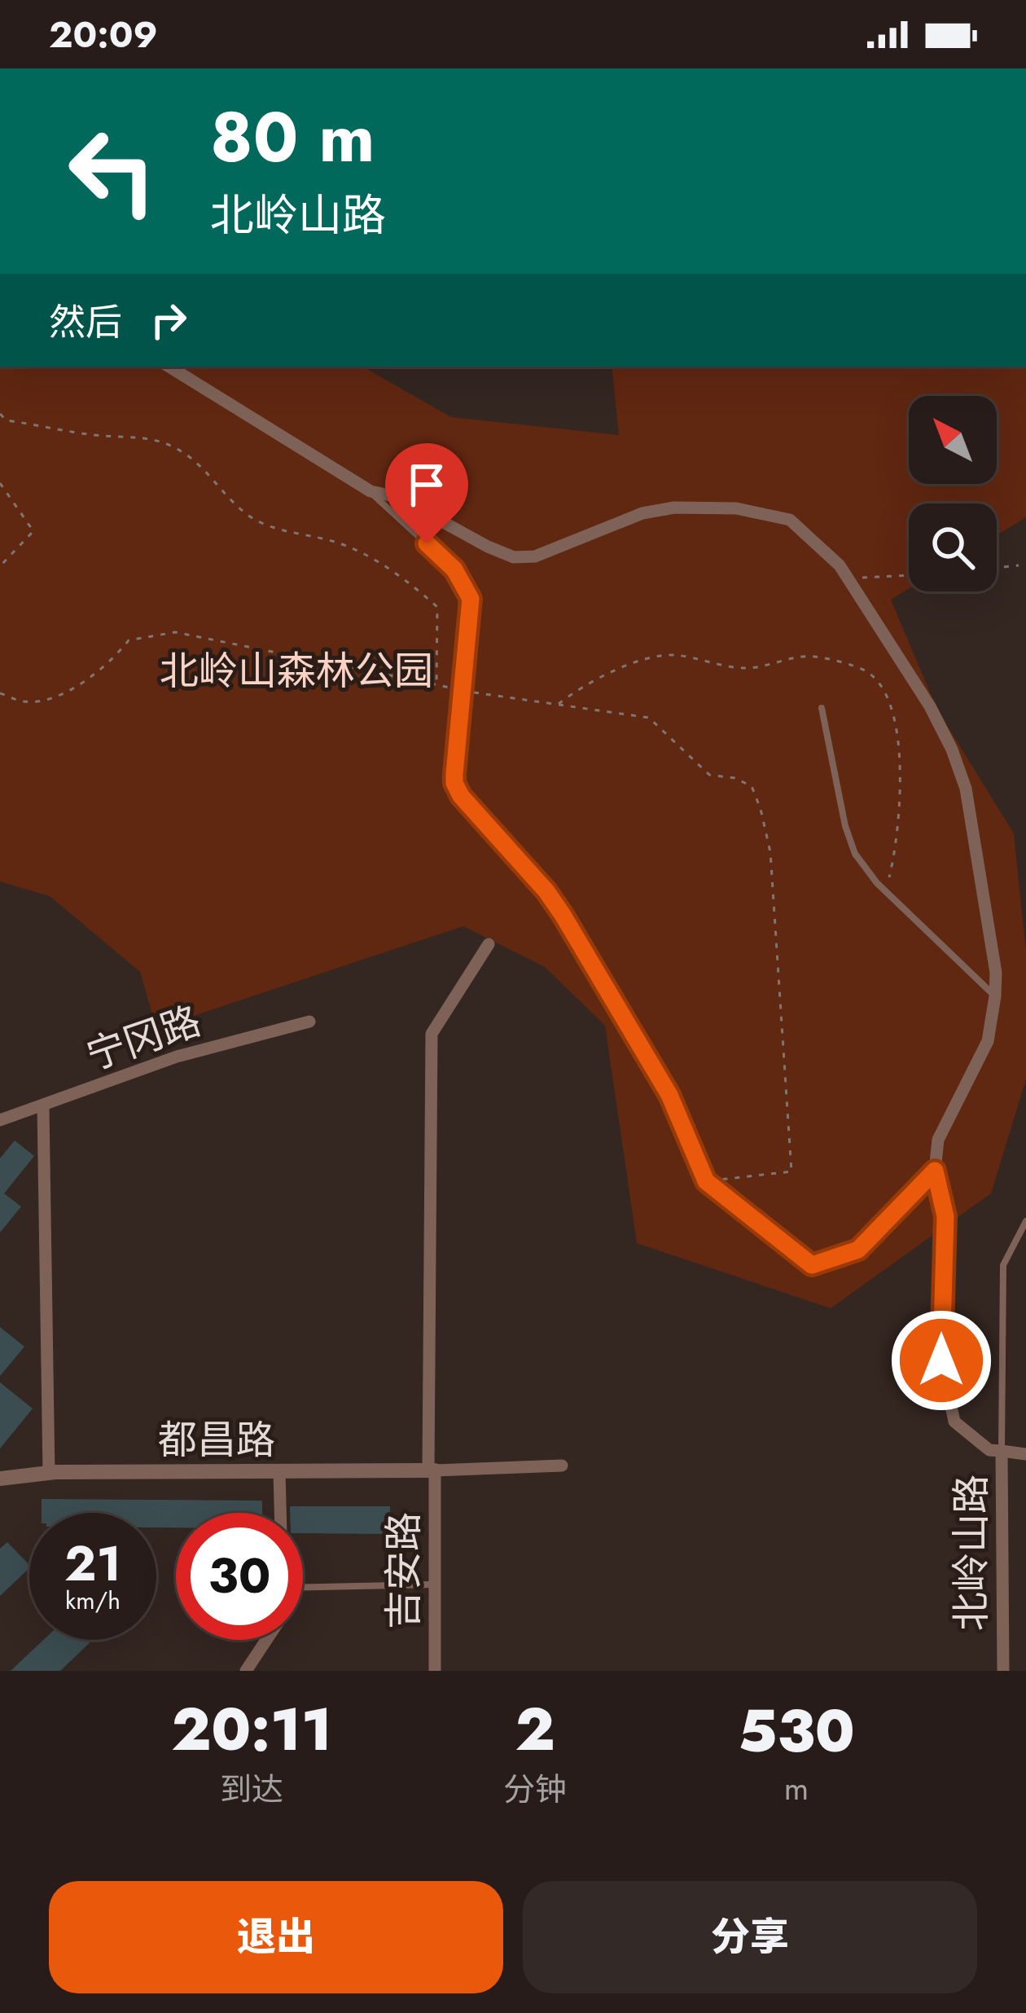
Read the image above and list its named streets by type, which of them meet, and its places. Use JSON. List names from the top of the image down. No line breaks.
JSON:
{"streets":{"street":["宁冈路","都昌路","北岭山路","吉安路"]},"crossings":[["都昌路","吉安路"]],"parks":["北岭山森林公园"],"north":"top left","page":{"status":"20:09","turn":["80 m","北岭山路"],"then":"然后","speed":"21 km/h","limit":"30","eta":["20:11","到达","2","分钟","530","m"],"buttons":["退出","分享"]}}
